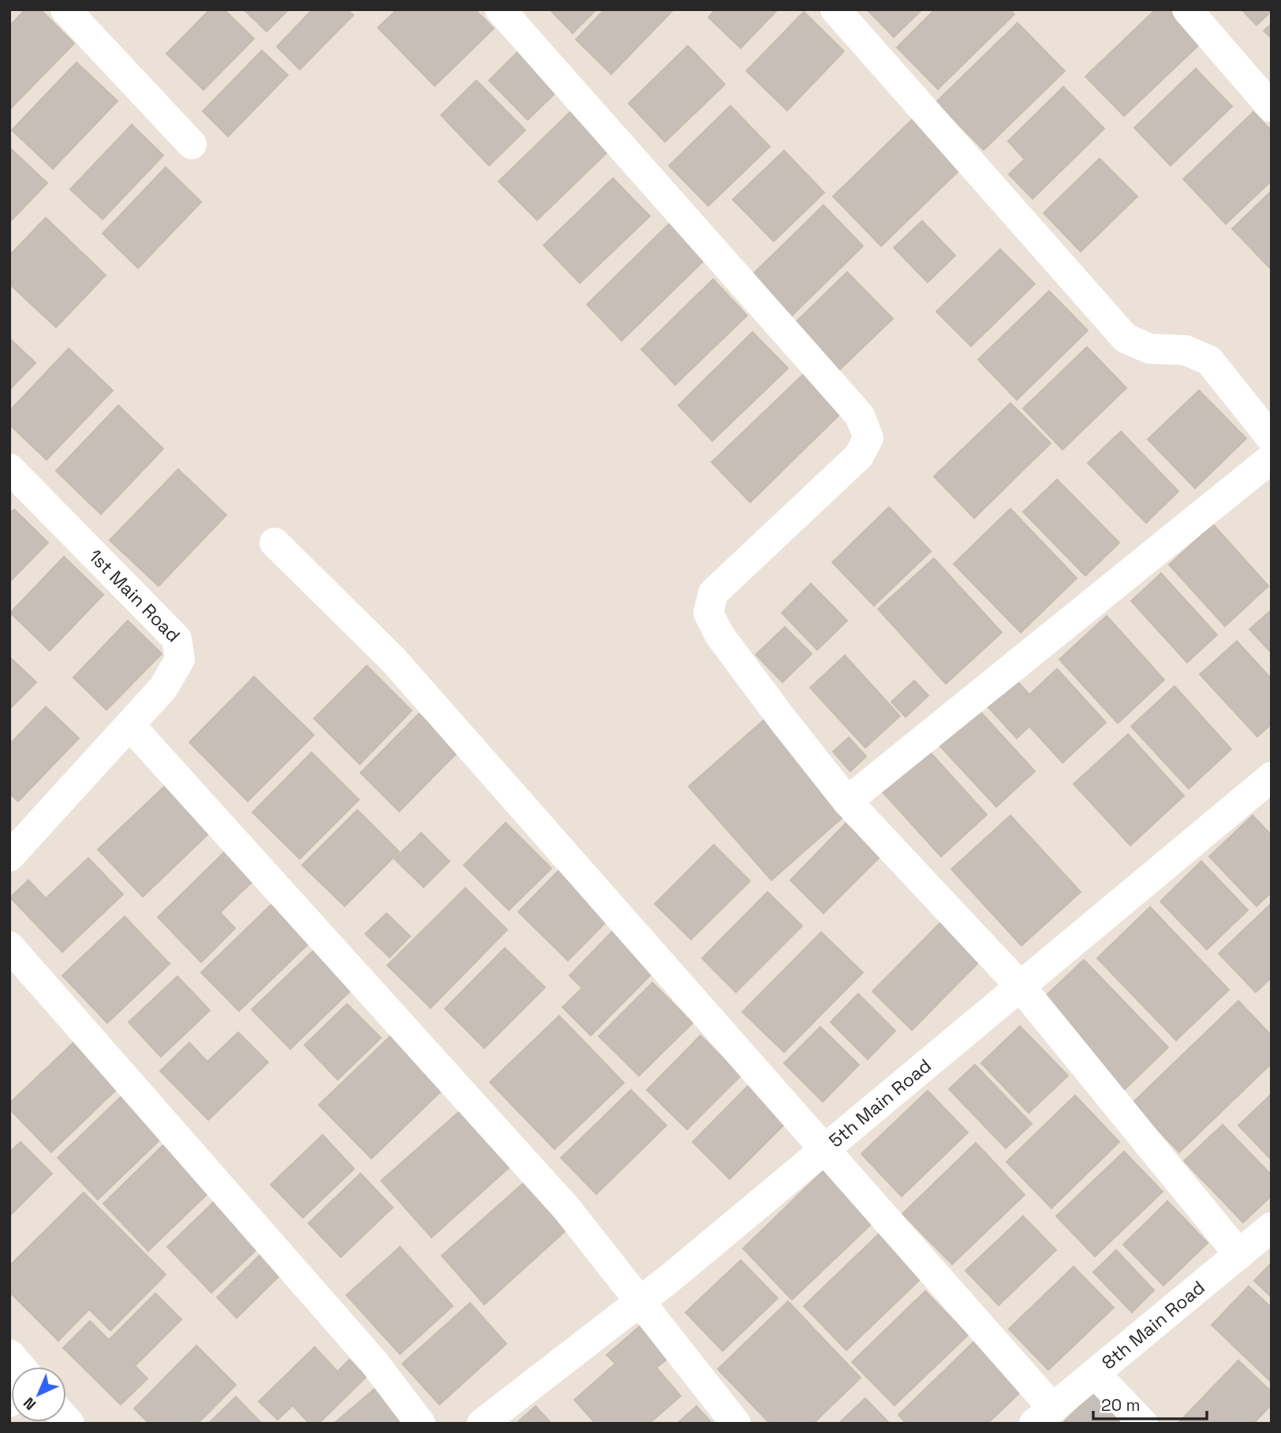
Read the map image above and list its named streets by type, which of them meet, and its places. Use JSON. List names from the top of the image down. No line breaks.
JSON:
{"streets":{"street":["1st Main Road","5th Main Road","8th Main Road"]},"scale_bar":"20 m","north":"bottom left"}
